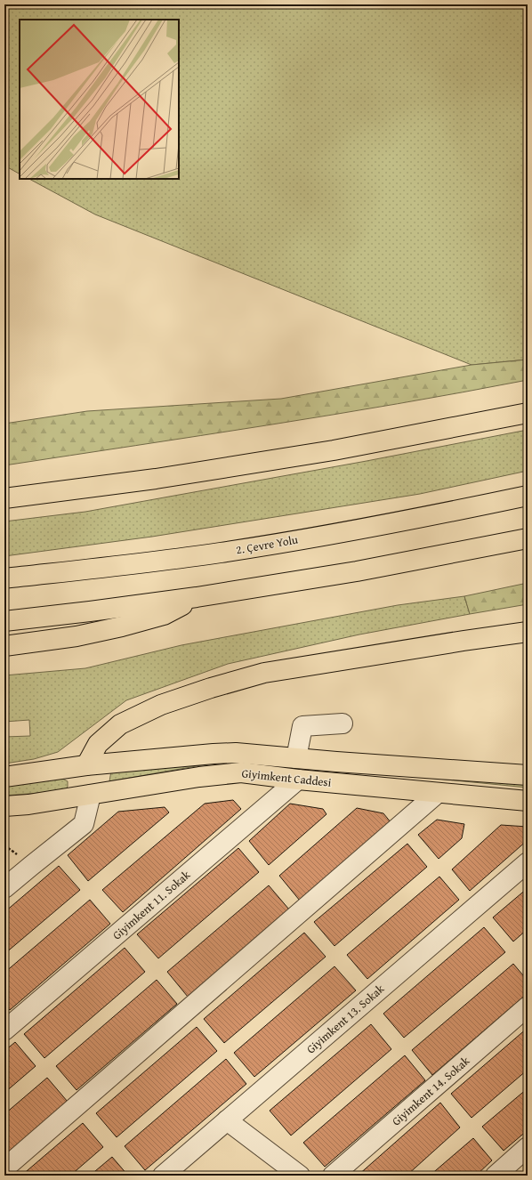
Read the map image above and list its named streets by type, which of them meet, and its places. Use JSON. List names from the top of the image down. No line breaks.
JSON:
{"streets":{"main road":["2. Çevre Yolu","Giyimkent Caddesi"],"street":["Giyimkent 11. Sokak","Giyimkent 13. Sokak","Giyimkent 14. Sokak"]},"crossings":[["Giyimkent Caddesi","Giyimkent 11. Sokak"]]}
